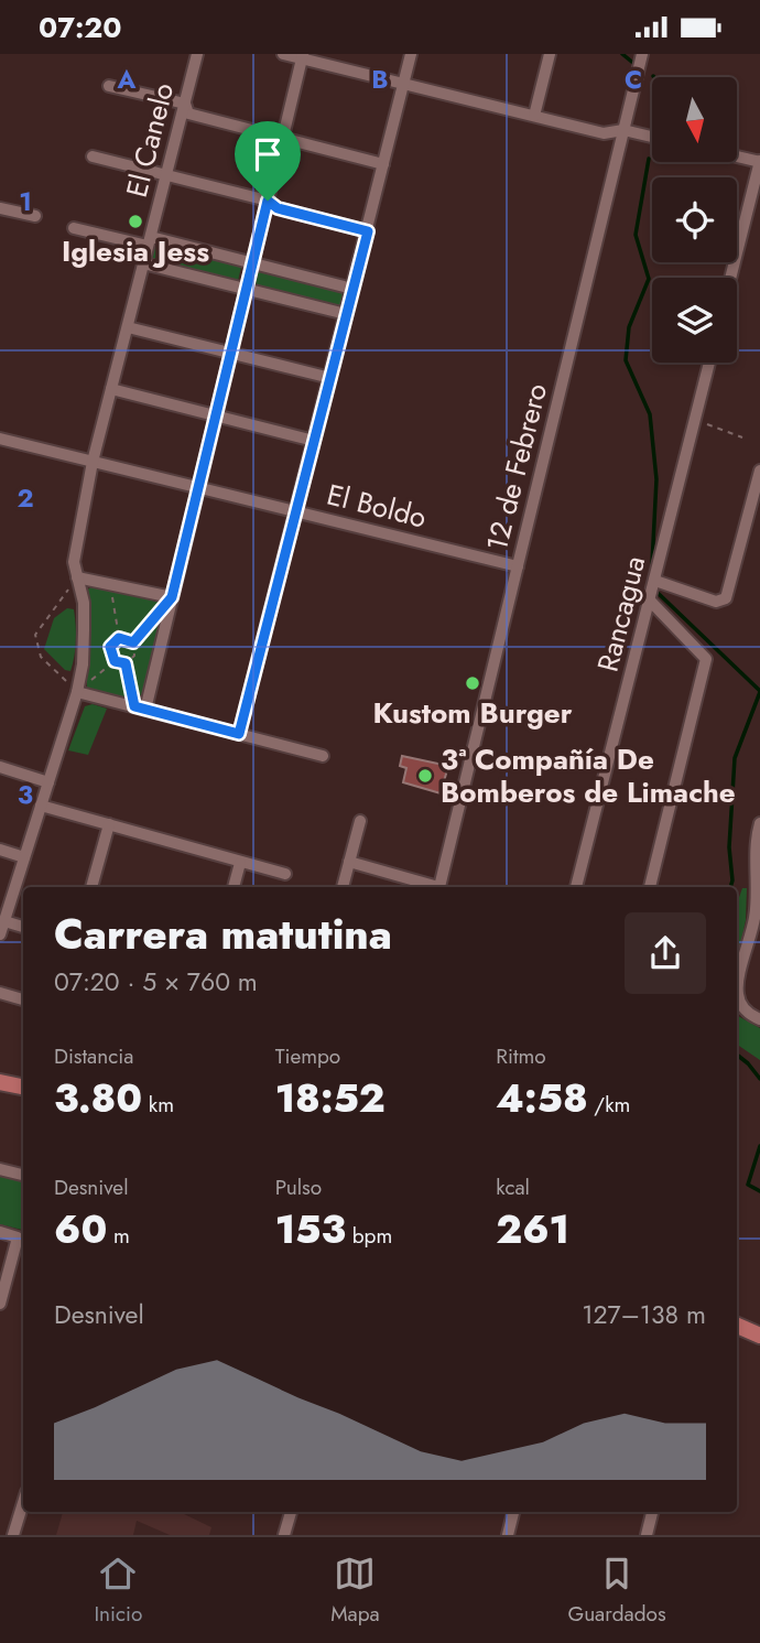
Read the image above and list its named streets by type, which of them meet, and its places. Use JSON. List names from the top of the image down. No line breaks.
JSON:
{"streets":{"street":["El Canelo","12 de Febrero","El Boldo","Rancagua"]},"crossings":[["El Canelo","El Boldo"],["12 de Febrero","El Boldo"]],"places":["Iglesia Jess","Kustom Burger","3ª Compañía De Bomberos de Limache"],"north":"bottom","page":{"status":"07:20","heading":["Carrera matutina","07:20 · 5 × 760 m"],"stats":[["Distancia","3.80 km"],["Tiempo","18:52"],["Ritmo","4:58 /km"],["Desnivel","60 m"],["Pulso","153 bpm"],["kcal","261"]],"chart":["Desnivel","127–138 m"],"tabs":["Inicio","Mapa","Guardados"]},"grid":{"columns":["A","B","C"],"rows":["1","2","3"]}}
